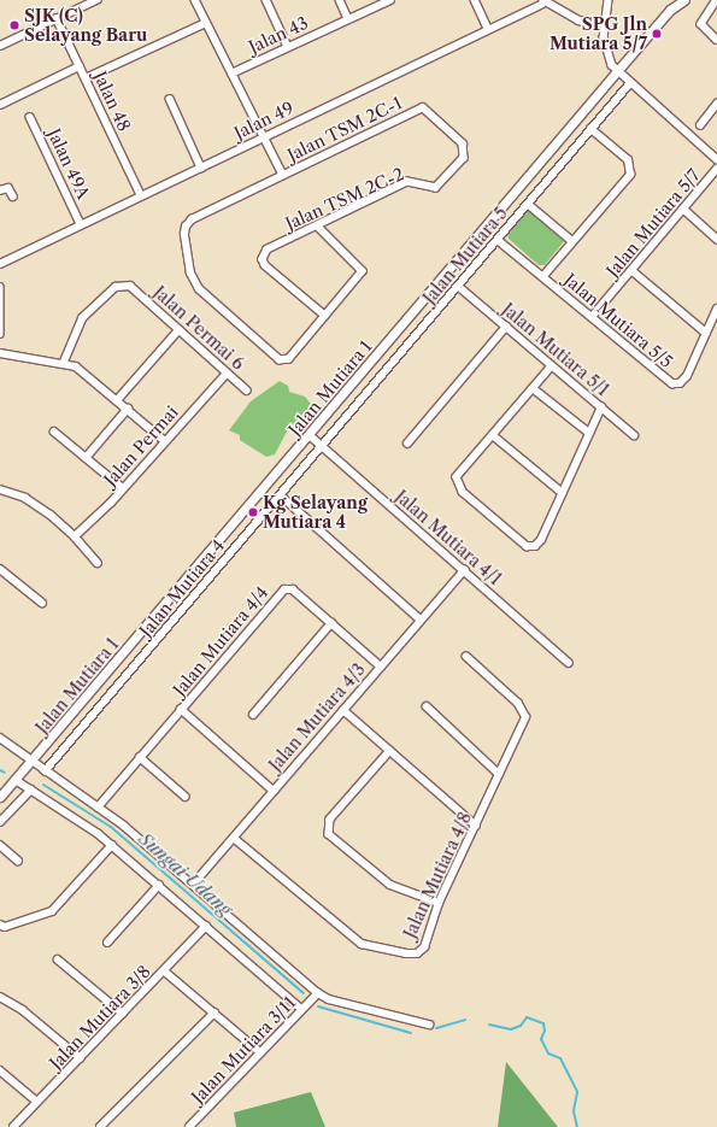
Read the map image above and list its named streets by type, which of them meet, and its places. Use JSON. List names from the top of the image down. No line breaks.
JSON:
{"streets":{"street":["Jalan 43","Jalan 48","Jalan 49","Jalan TSM 2C-1","Jalan 49A","Jalan TSM 2C-2","Jalan Mutiara 5/7","Jalan Mutiara 5","Jalan Mutiara 5/5","Jalan Permai 6","Jalan Mutiara 5/1","Jalan Mutiara 1","Jalan Permai","Jalan Mutiara 4/1","Jalan Mutiara 4","Jalan Mutiara 4/4","Jalan Mutiara 4/3","Jalan Mutiara 4/8","Jalan Mutiara 3/8","Jalan Mutiara 3/11"]},"crossings":[["Jalan 43","Jalan TSM 2C-1"],["Jalan 48","Jalan 49"],["Jalan 49","Jalan TSM 2C-1"],["Jalan 49","Jalan 49A"],["Jalan TSM 2C-1","Jalan TSM 2C-2"],["Jalan Mutiara 5/7","Jalan Mutiara 5"],["Jalan Mutiara 5/7","Jalan Mutiara 5/5"],["Jalan Mutiara 5/7","Jalan Mutiara 1"],["Jalan Mutiara 5","Jalan Mutiara 5/5"],["Jalan Mutiara 5","Jalan Mutiara 5/1"],["Jalan Mutiara 5","Jalan Mutiara 4/1"],["Jalan Mutiara 5","Jalan Mutiara 4"],["Jalan Permai 6","Jalan Permai"],["Jalan Mutiara 1","Jalan Mutiara 4/1"],["Jalan Mutiara 4/1","Jalan Mutiara 4"],["Jalan Mutiara 4/1","Jalan Mutiara 4/3"],["Jalan Mutiara 4/4","Jalan Mutiara 4/3"],["Jalan Mutiara 4/3","Jalan Mutiara 4/8"]],"water":["Sungai Udang"],"places":["SJK (C) Selayang Baru","SPG Jln Mutiara 5/7","Kg Selayang Mutiara 4"]}
